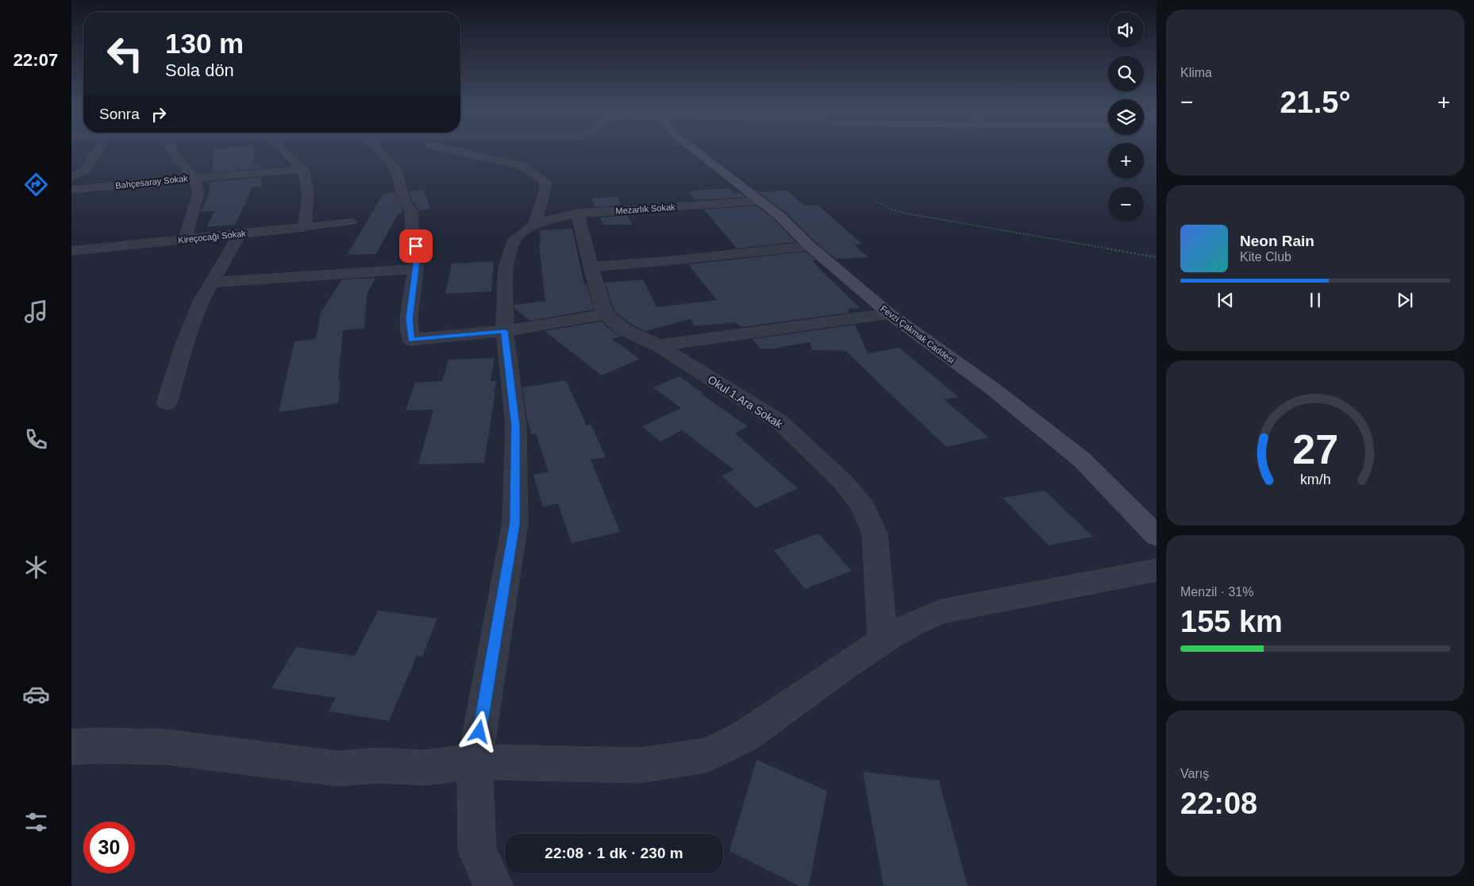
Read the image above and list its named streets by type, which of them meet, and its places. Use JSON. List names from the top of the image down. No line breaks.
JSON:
{"streets":{"main road":["Fevzi Çakmak Caddesi"],"street":["Bahçesaray Sokak","Mezarlık Sokak","Kireçocağı Sokak","Okul 1.Ara Sokak"]},"crossings":[["Mezarlık Sokak","Fevzi Çakmak Caddesi"]],"page":{"tabs":"22:07","tile":["Klima",["Menzil · 31%","155 km"],["Varış","22:08"]],"map_buttons":["+","−"],"turn":["130 m","Sola dön"],"heat":["−","21.5°","+"],"then":"Sonra","song":["Neon Rain","Kite Club"],"limit":"30","trip":"22:08 · 1 dk · 230 m","gauge":["27","km/h"]}}
